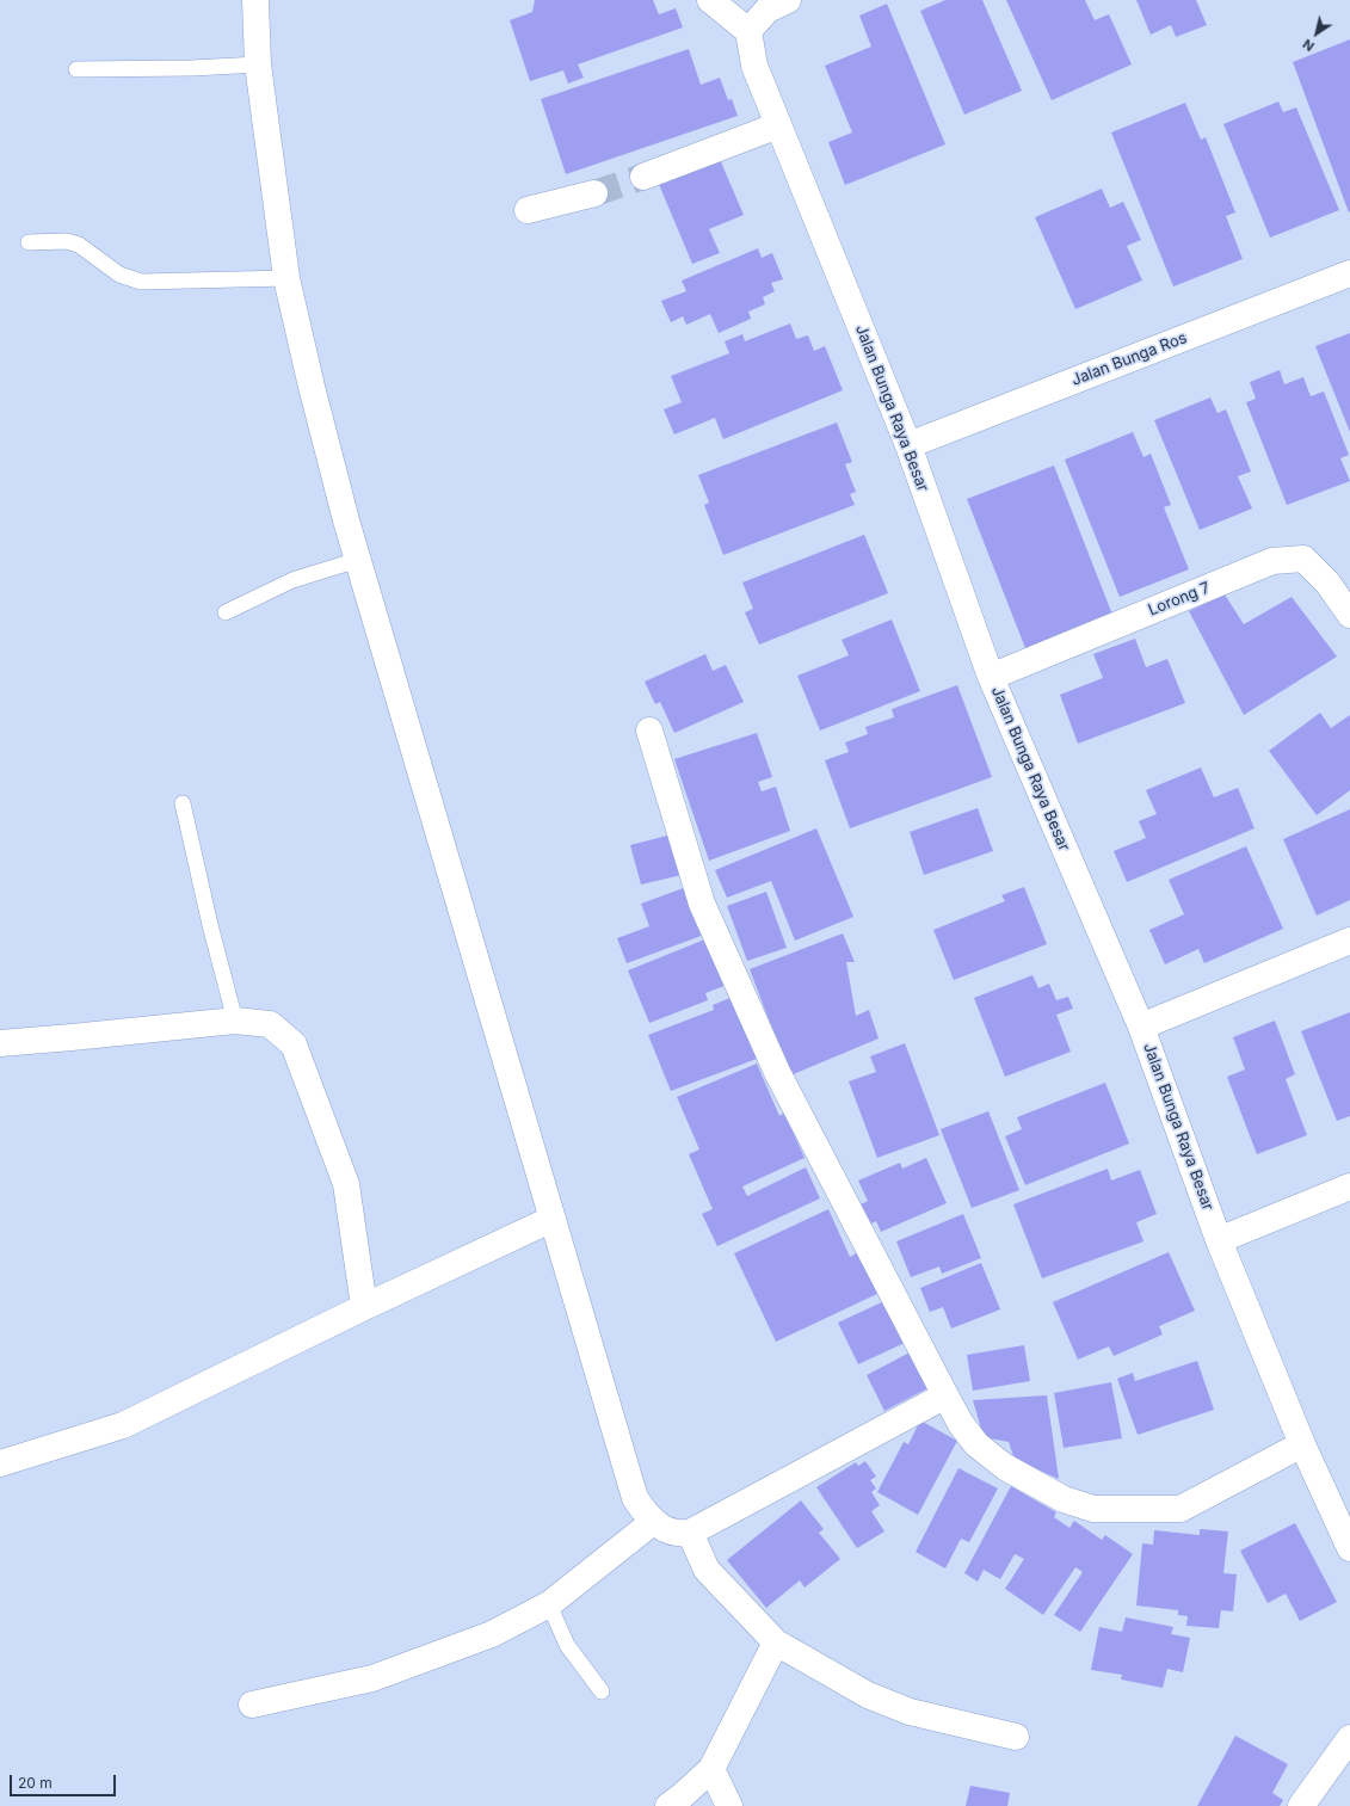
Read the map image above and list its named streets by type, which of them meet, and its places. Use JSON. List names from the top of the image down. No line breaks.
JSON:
{"streets":{"street":["Jalan Bunga Ros","Jalan Bunga Raya Besar","Lorong 7"]},"crossings":[["Jalan Bunga Ros","Jalan Bunga Raya Besar"],["Jalan Bunga Raya Besar","Lorong 7"]],"scale_bar":"20 m","north":"bottom left"}
